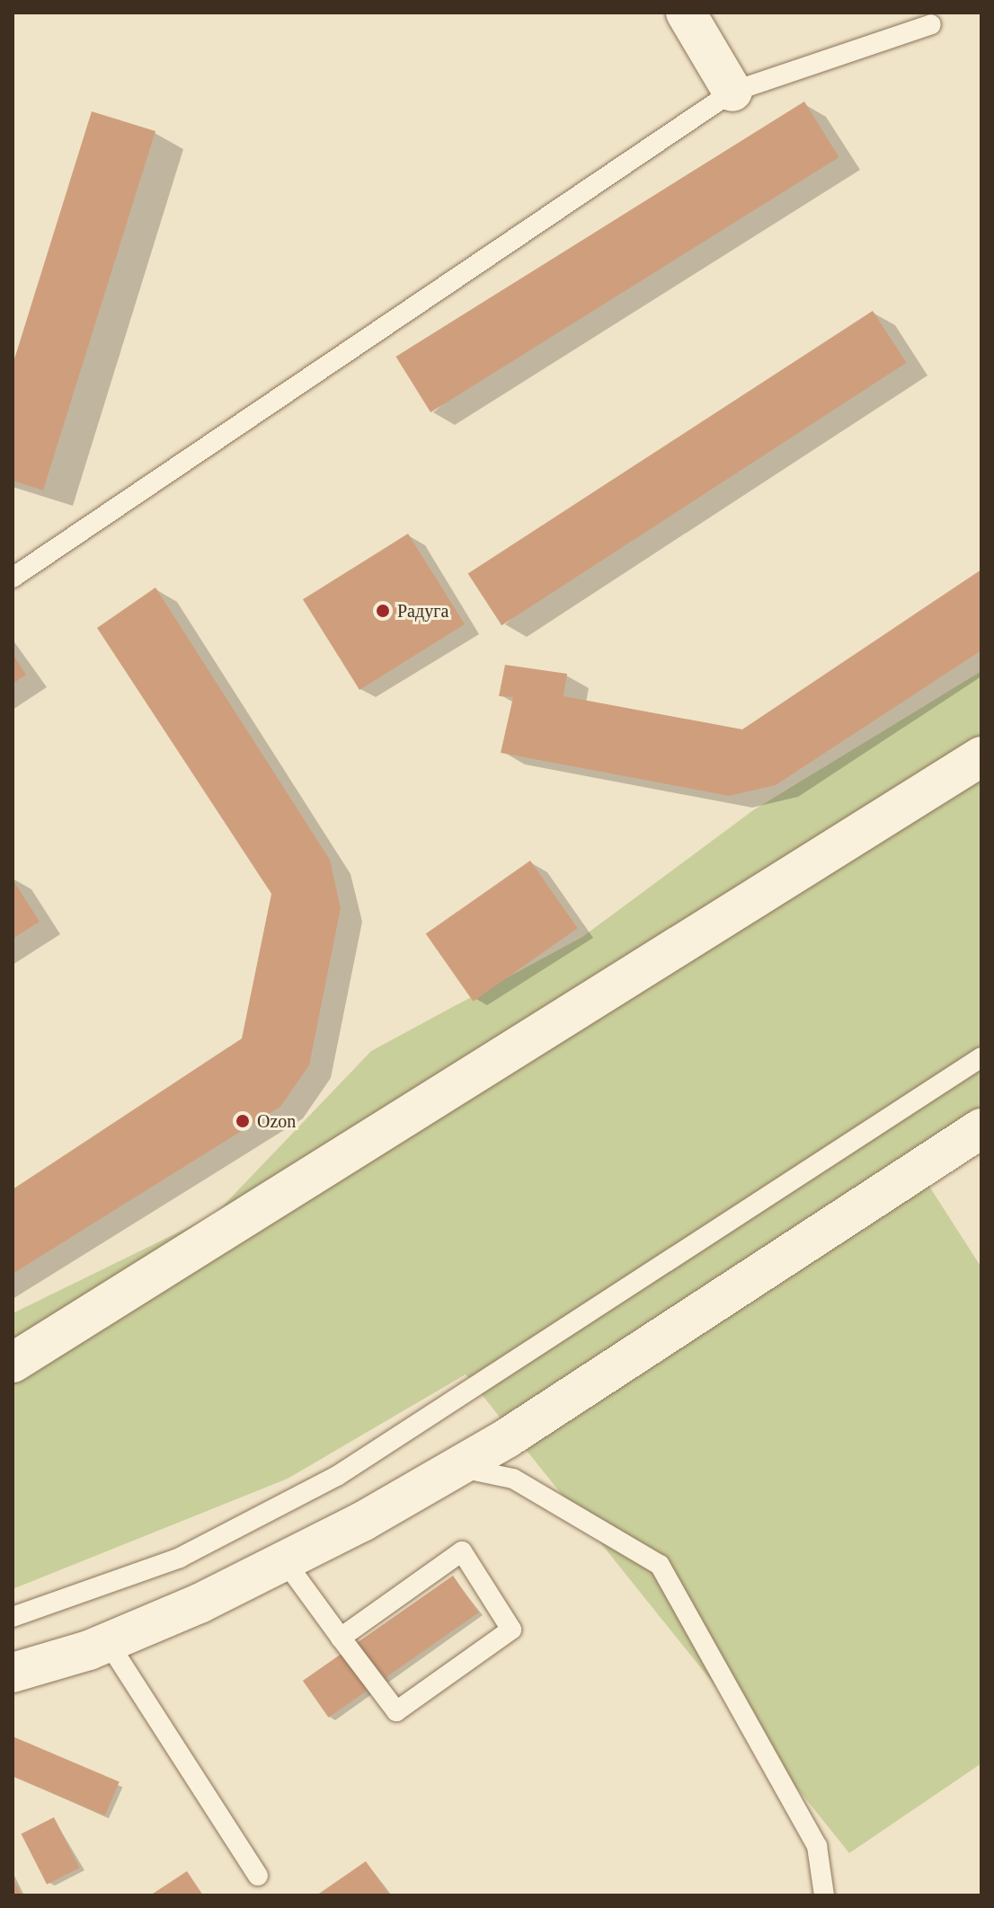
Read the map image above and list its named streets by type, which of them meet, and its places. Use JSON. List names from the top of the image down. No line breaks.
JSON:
{"places":["Радуга","Ozon"]}
